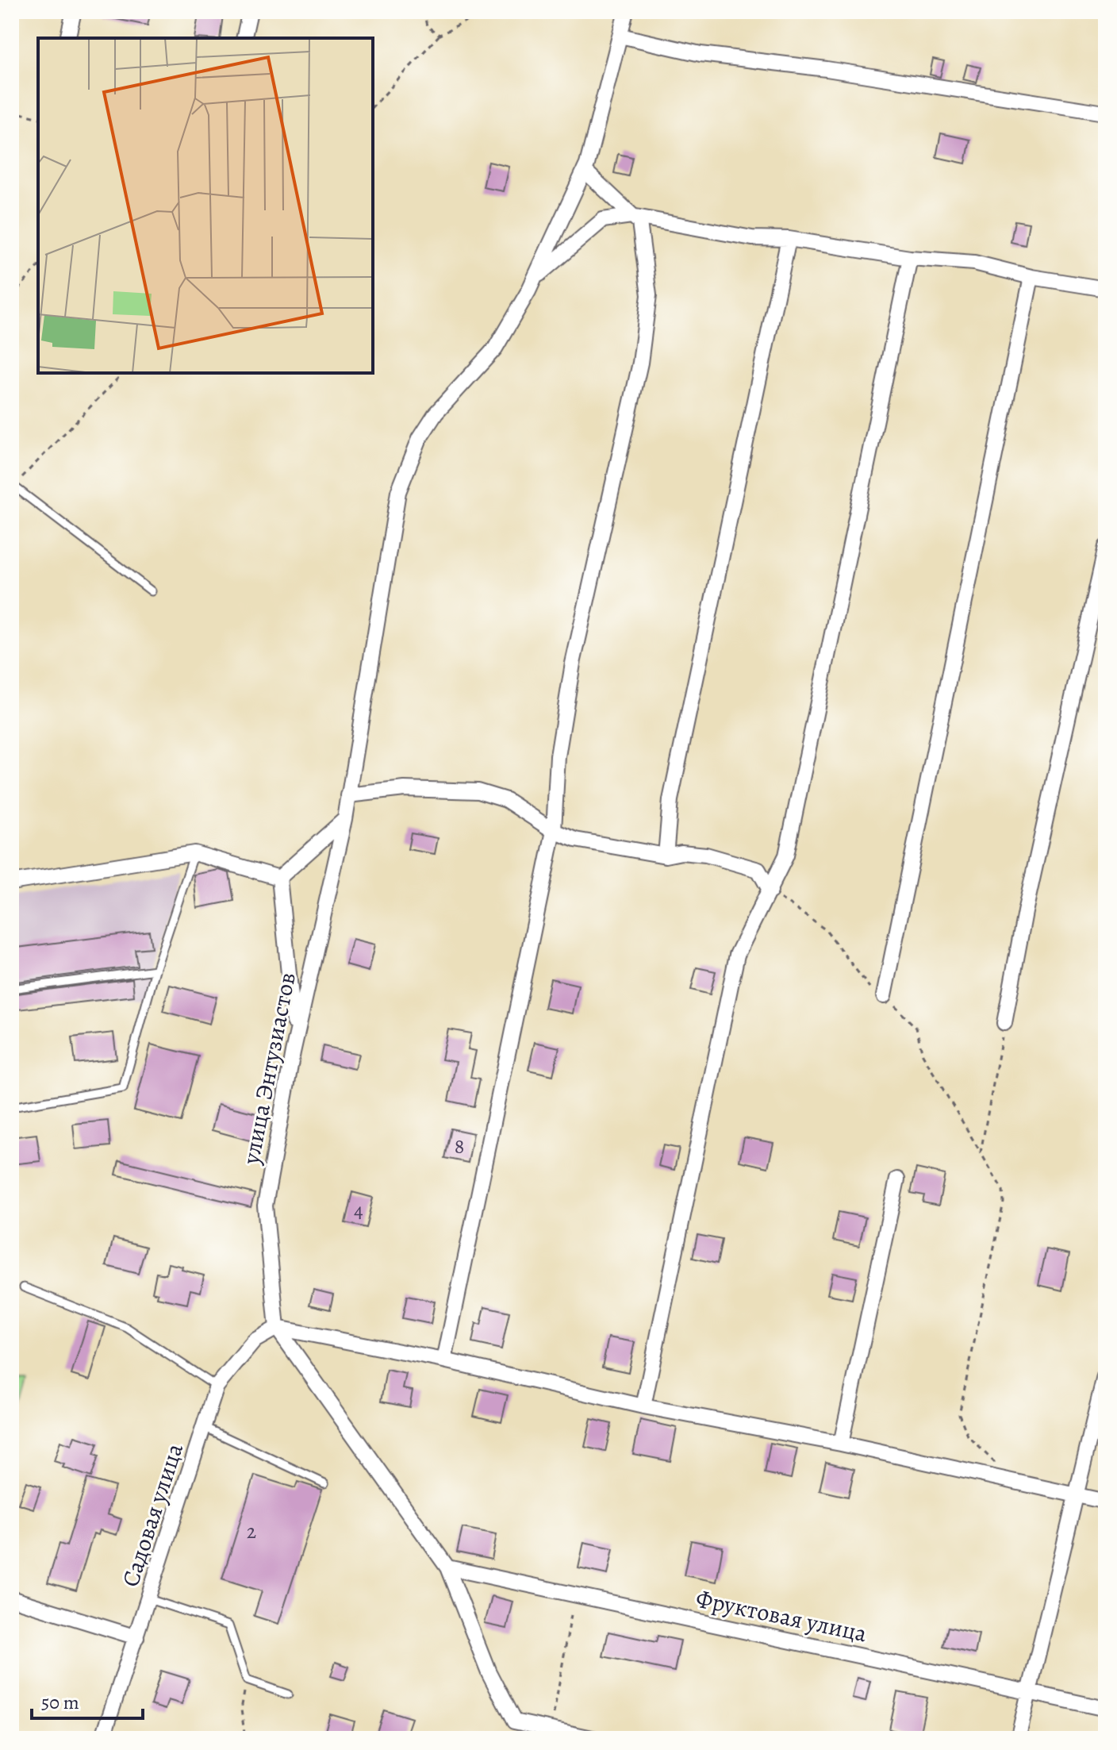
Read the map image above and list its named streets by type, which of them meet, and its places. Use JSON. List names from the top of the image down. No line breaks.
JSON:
{"streets":{"street":["улица Энтузиастов","Садовая улица","Фруктовая улица"]},"crossings":[["улица Энтузиастов","Садовая улица"]],"house_numbers":["8","4","2"],"scale_bar":"50 m"}
